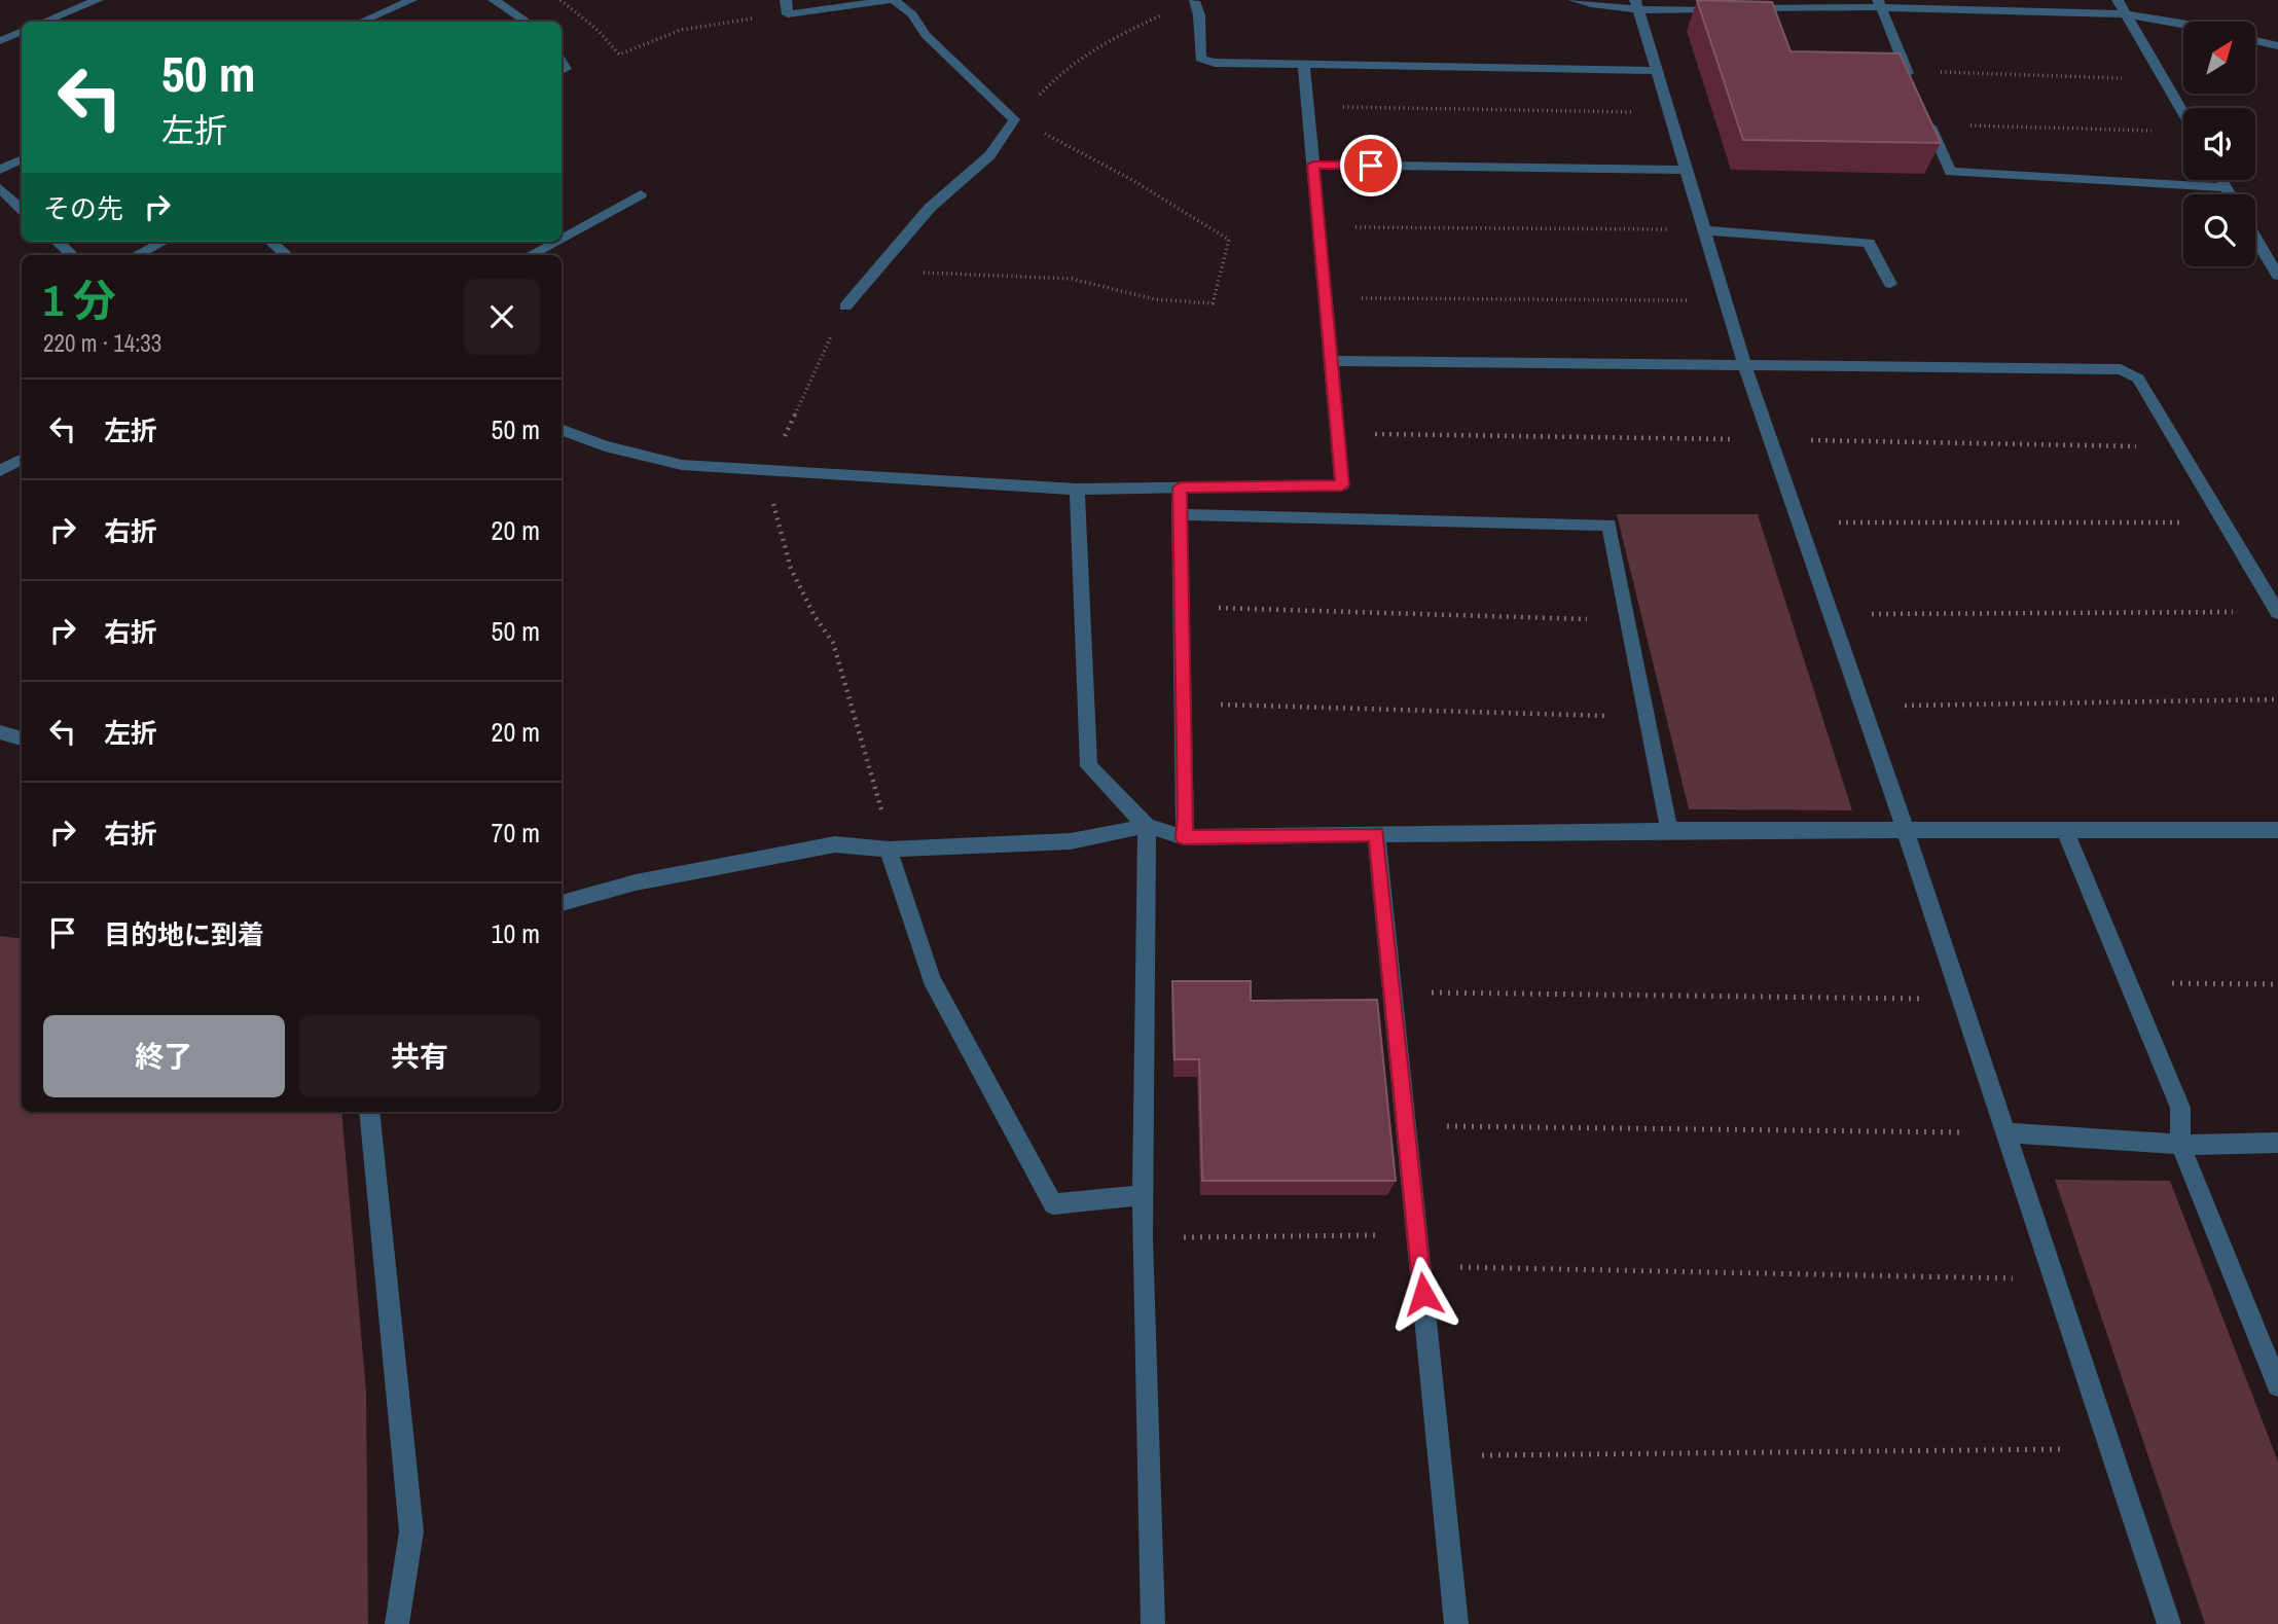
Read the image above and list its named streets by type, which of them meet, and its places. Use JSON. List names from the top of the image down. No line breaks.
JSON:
{"north":"top right","page":{"turn":["50 m","左折"],"then":"その先","heading":["1 分","220 m · 14:33"],"list":[{"name":"左折","value":"50 m"},{"name":"右折","value":"20 m"},{"name":"右折","value":"50 m"},{"name":"左折","value":"20 m"},{"name":"右折","value":"70 m"},{"name":"目的地に到着","value":"10 m"}],"buttons":["終了","共有"]}}
